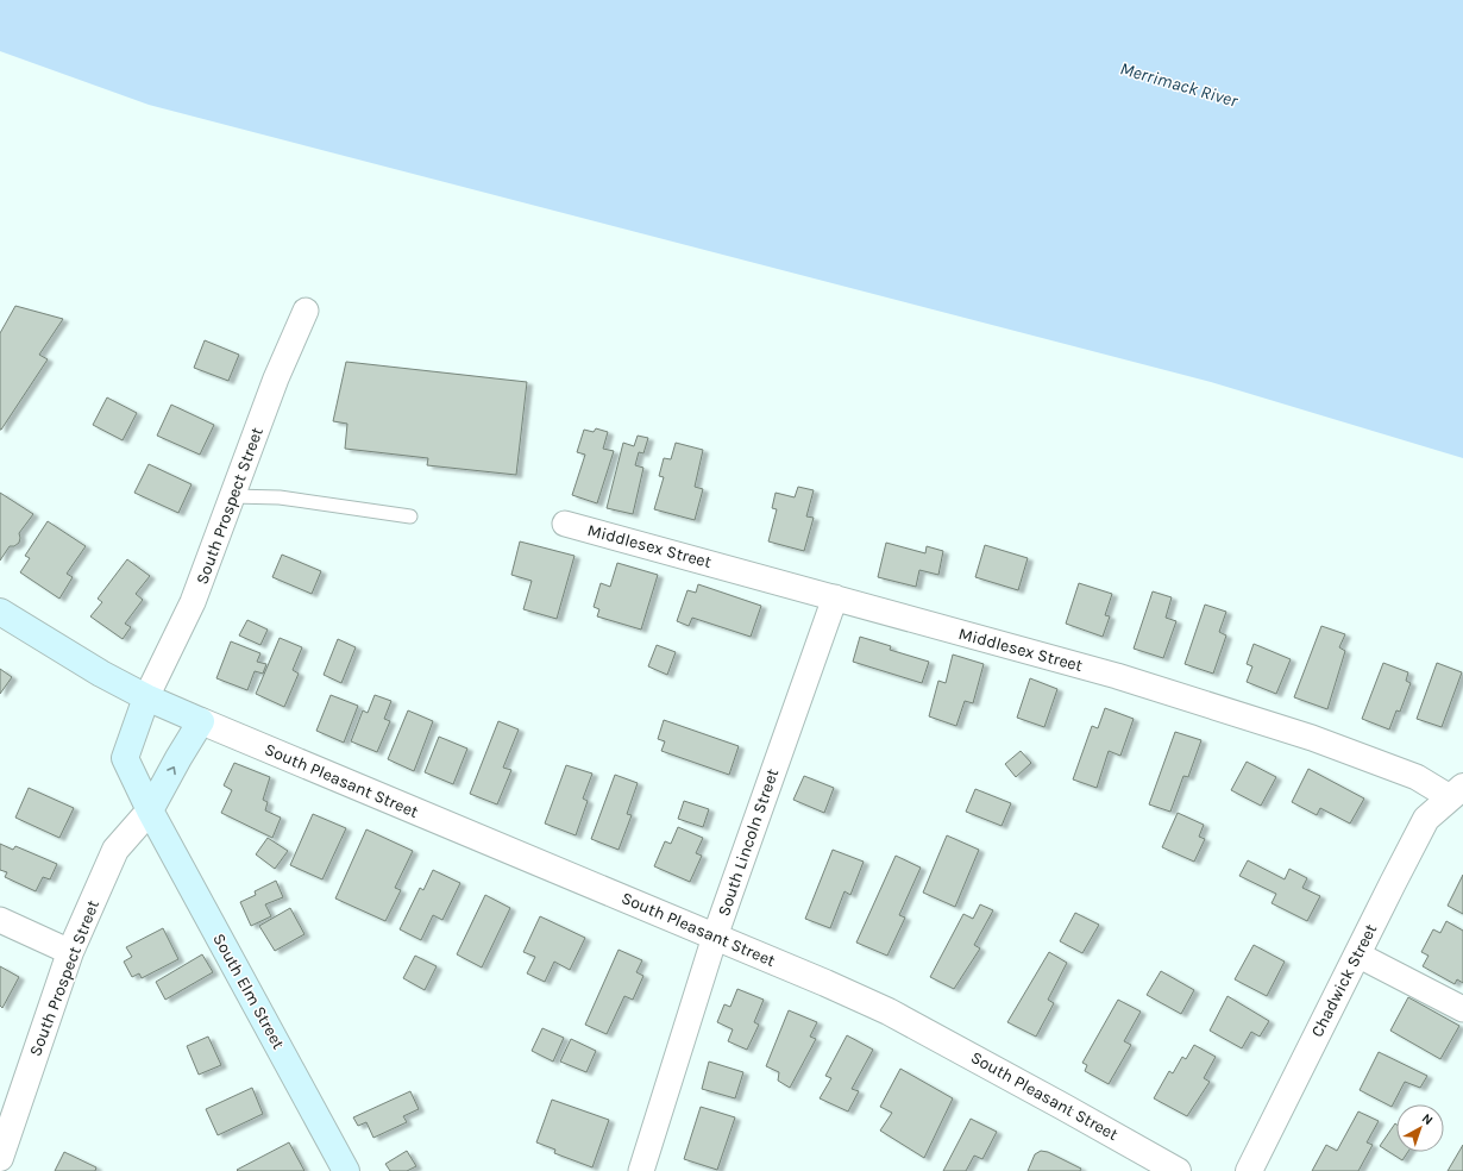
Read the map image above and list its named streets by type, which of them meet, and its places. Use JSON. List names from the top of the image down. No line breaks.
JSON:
{"streets":{"main road":["South Elm Street"],"street":["South Prospect Street","Middlesex Street","South Pleasant Street","South Lincoln Street","Chadwick Street"]},"crossings":[["South Prospect Street","South Elm Street"],["Middlesex Street","South Lincoln Street"],["Middlesex Street","Chadwick Street"],["South Pleasant Street","South Lincoln Street"]],"water":["Merrimack River"],"north":"top right"}
